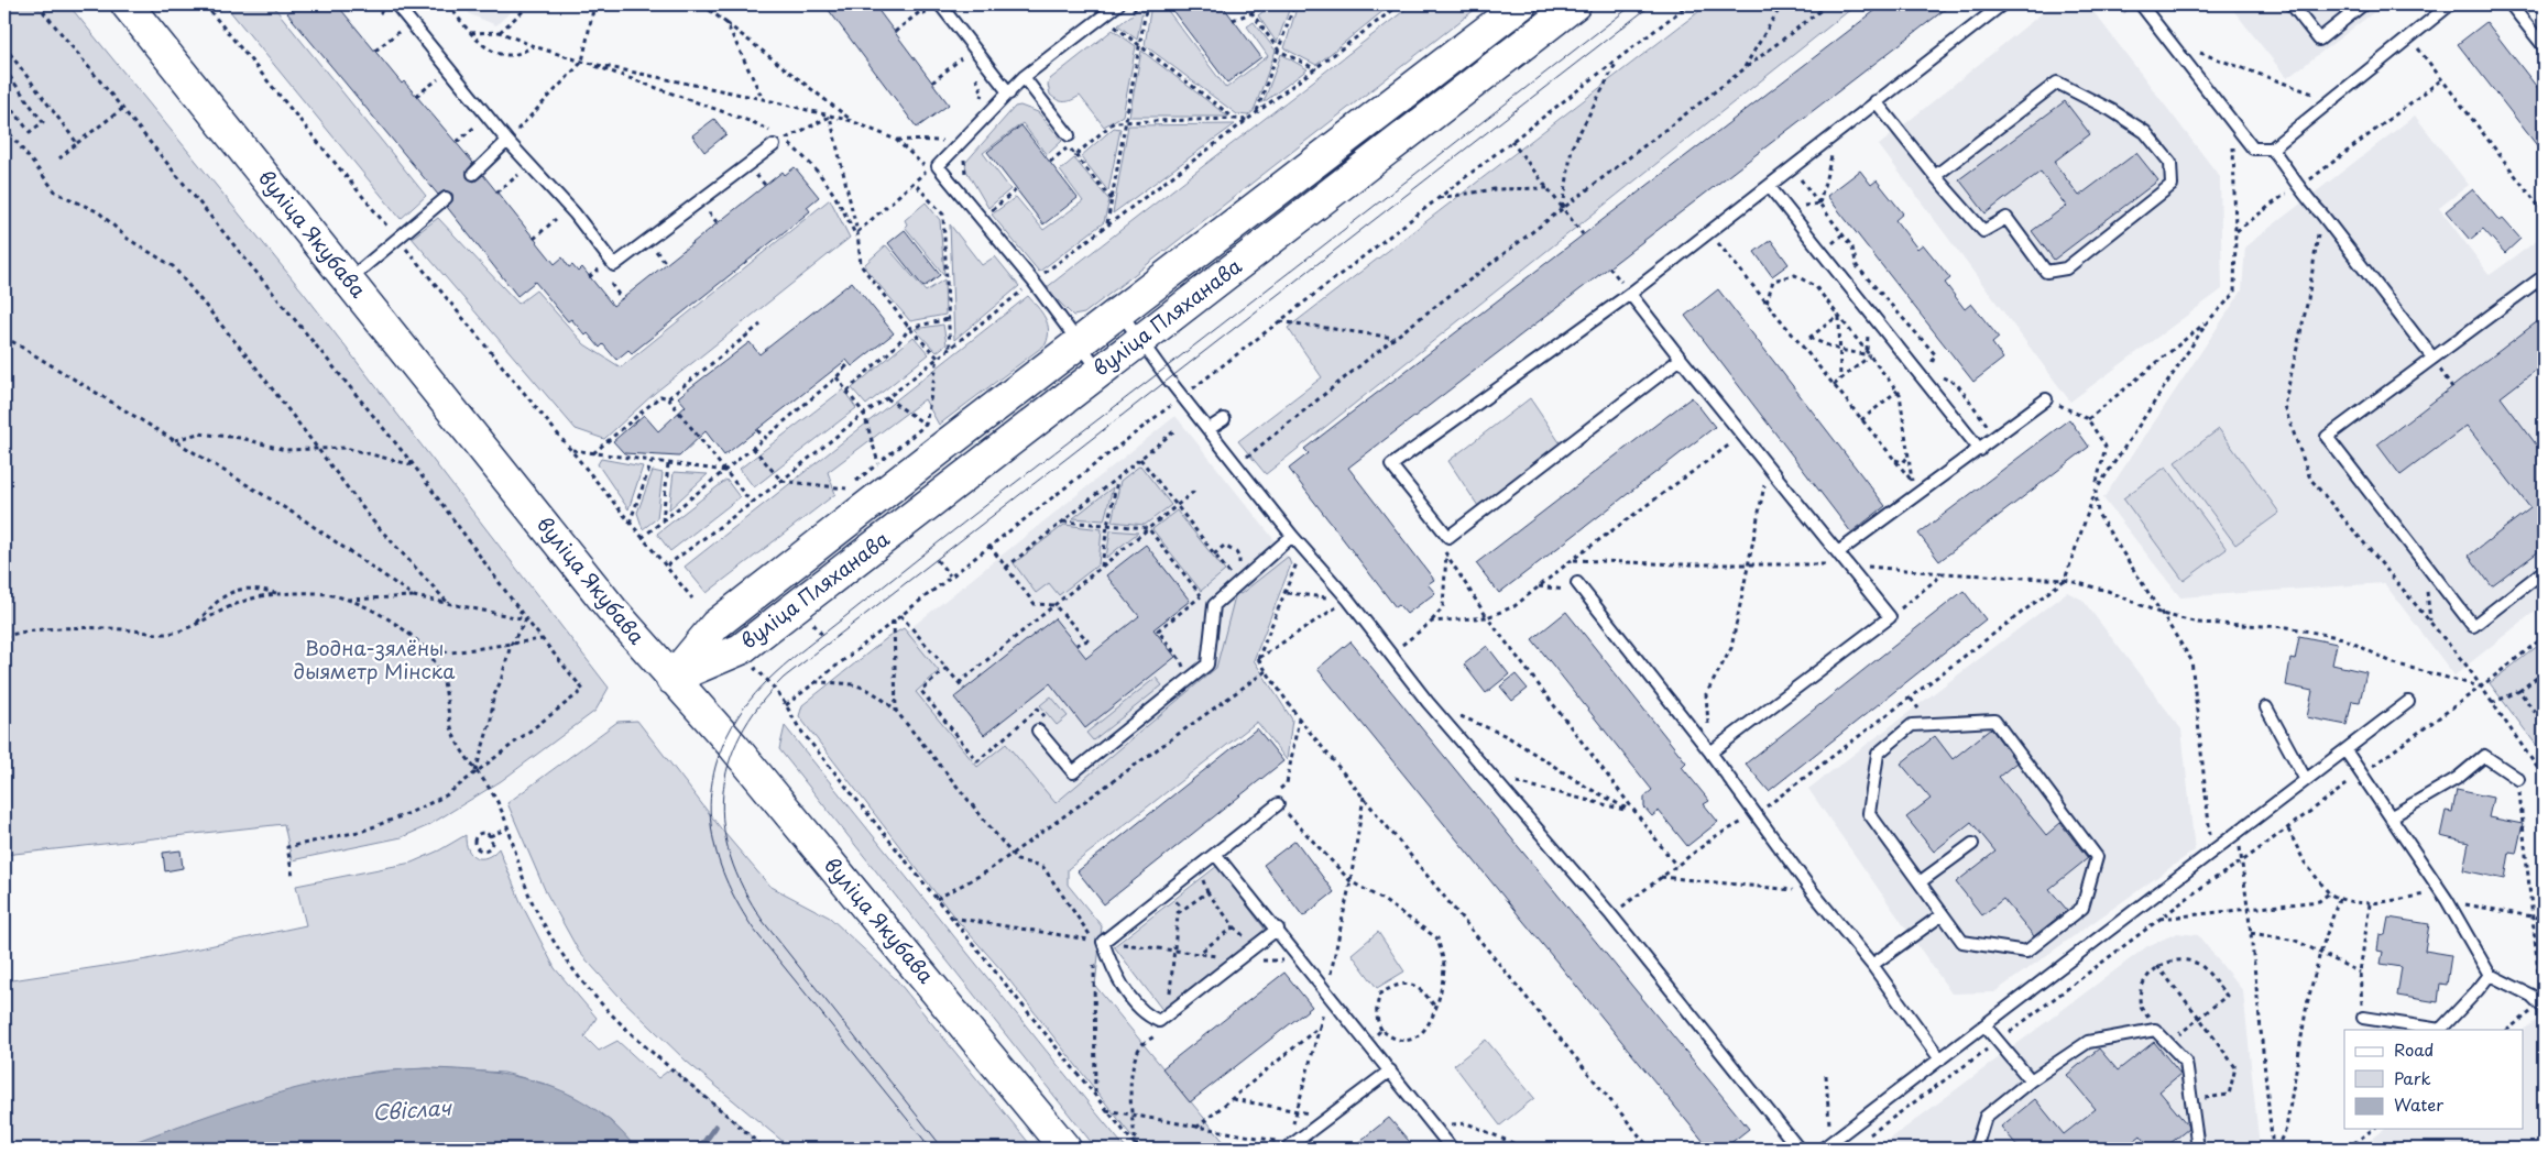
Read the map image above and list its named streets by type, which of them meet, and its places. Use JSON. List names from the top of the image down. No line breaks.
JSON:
{"streets":{"main road":["вуліца Якубава","вуліца Пляханава"]},"crossings":[["вуліца Якубава","вуліца Пляханава"]],"water":["Свіслач"],"parks":["Водна-зялёны дыяметр Мінска"],"legend":["Road","Park","Water"]}
